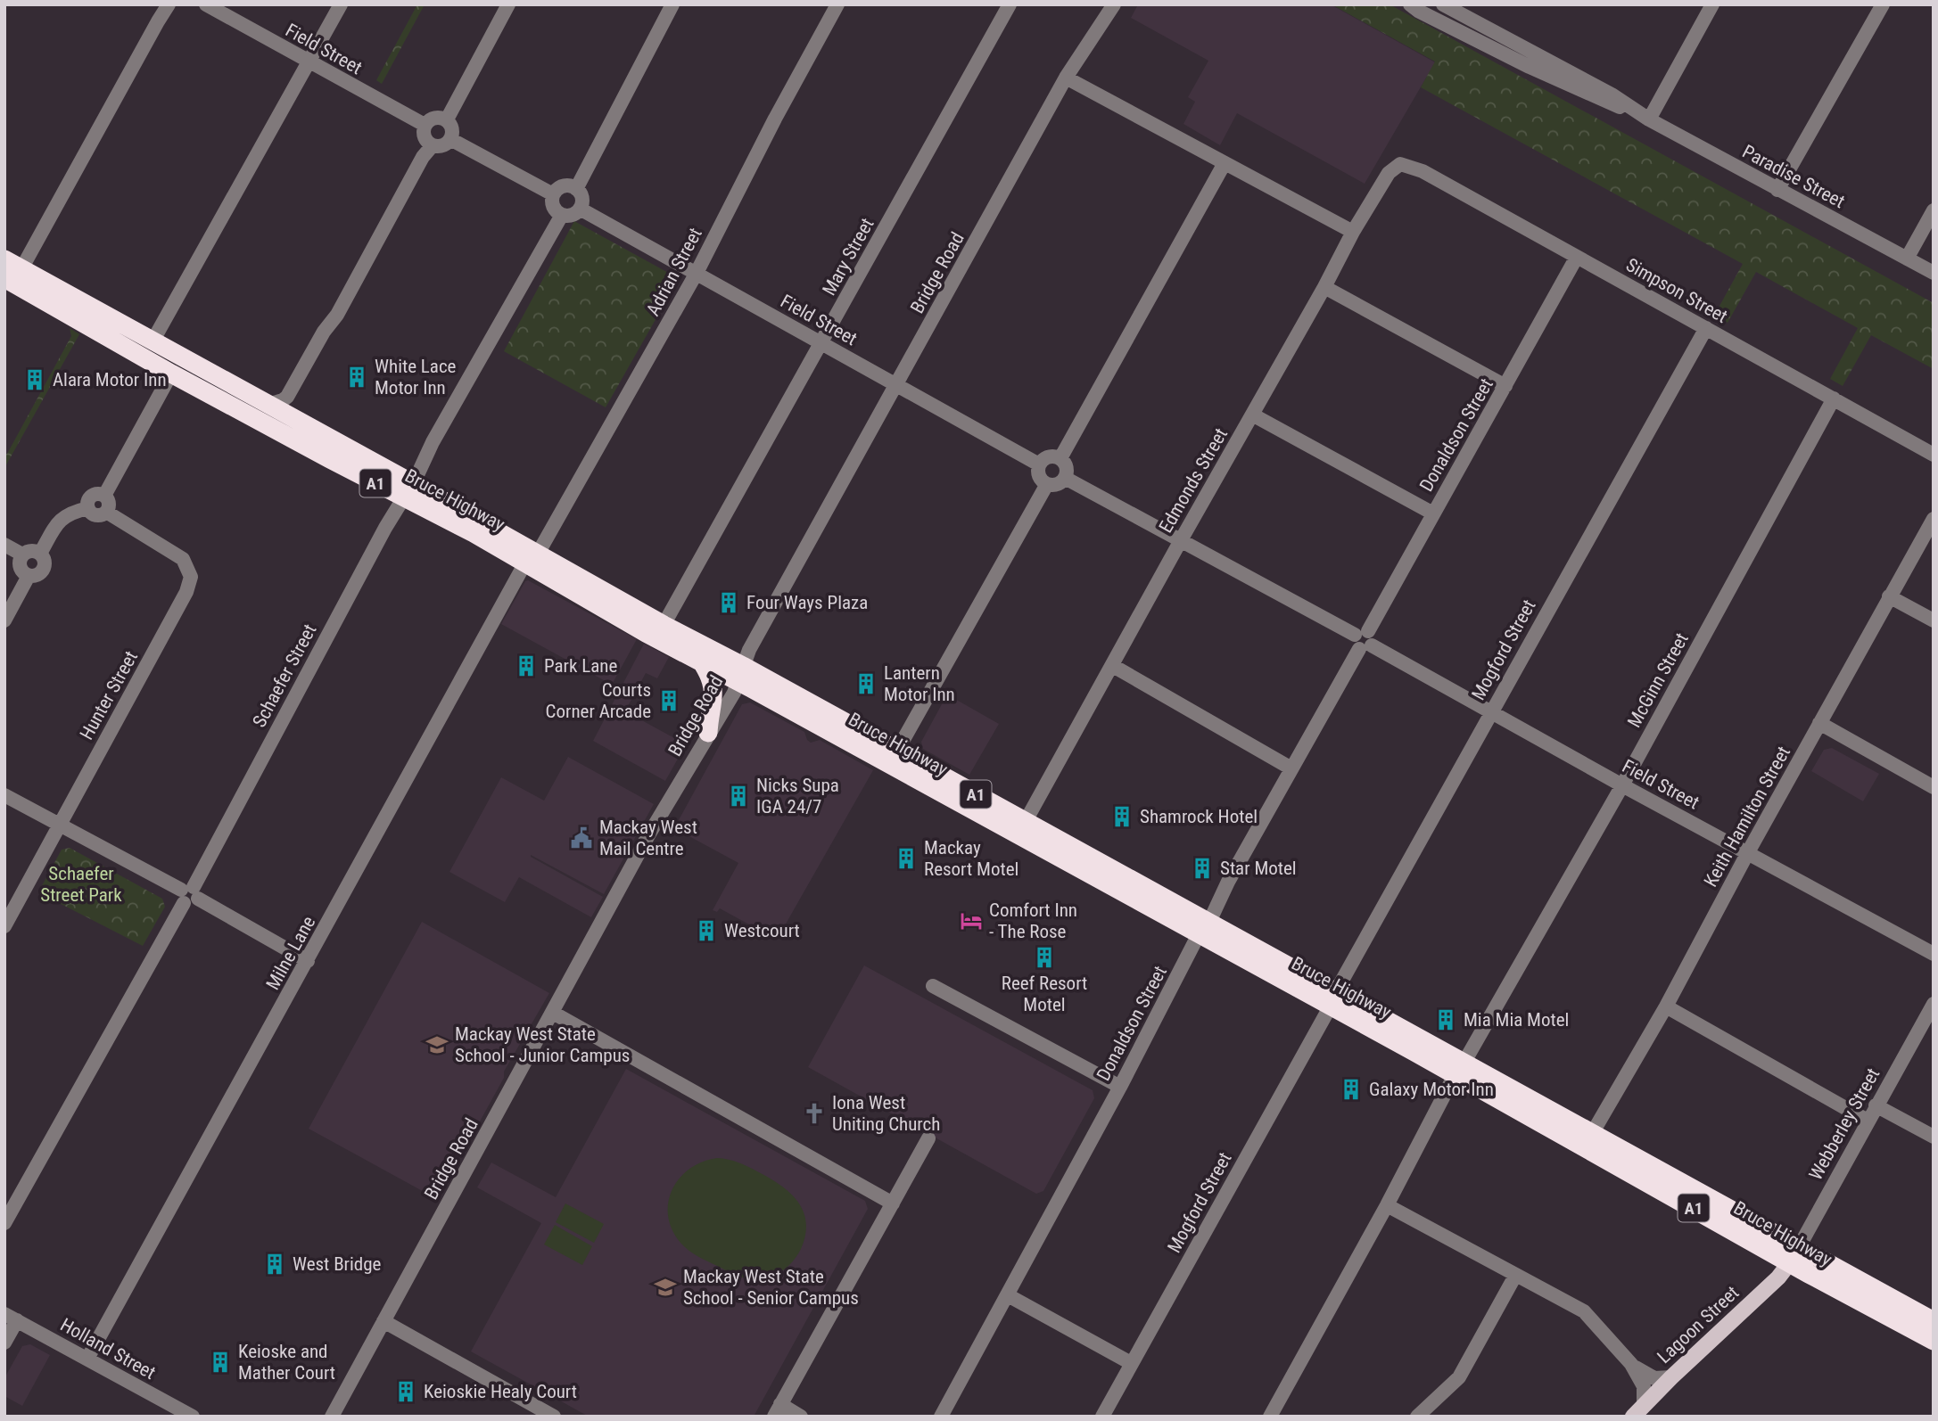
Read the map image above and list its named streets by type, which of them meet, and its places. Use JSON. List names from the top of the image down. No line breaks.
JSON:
{"streets":{"highway":["A1","Bruce Highway"],"main road":["Lagoon Street"],"street":["Field Street","Paradise Street","Mary Street","Adrian Street","Bridge Road","Simpson Street","Donaldson Street","Edmonds Street","Mogford Street","Schaefer Street","McGinn Street","Hunter Street","Keith Hamilton Street","Milne Lane","Webberley Street","Holland Street"]},"crossings":[["Field Street","Mary Street"],["Field Street","Adrian Street"],["Field Street","Bridge Road"],["Field Street","Donaldson Street"],["Field Street","Edmonds Street"],["Field Street","Mogford Street"],["Field Street","Schaefer Street"],["Field Street","McGinn Street"],["Field Street","Keith Hamilton Street"],["Mary Street","Bruce Highway"],["Adrian Street","Bruce Highway"],["Adrian Street","Milne Lane"],["Bridge Road","Bruce Highway"],["Simpson Street","Donaldson Street"],["Simpson Street","Edmonds Street"],["Simpson Street","Mogford Street"],["Simpson Street","McGinn Street"],["Donaldson Street","Bruce Highway"],["Edmonds Street","Bruce Highway"],["Bruce Highway","Mogford Street"],["Bruce Highway","Schaefer Street"],["Bruce Highway","McGinn Street"],["Bruce Highway","Keith Hamilton Street"],["Bruce Highway","Milne Lane"],["Bruce Highway","Webberley Street"],["Bruce Highway","Lagoon Street"],["Milne Lane","Holland Street"],["Webberley Street","Lagoon Street"]],"parks":["Schaefer Street Park"],"places":{"building":["White Lace Motor Inn","Alara Motor Inn","Four Ways Plaza","Park Lane","Lantern Motor Inn","Courts Corner Arcade","Nicks Supa IGA 24/7","Shamrock Hotel","Mackay Resort Motel","Star Motel","Westcourt","Reef Resort Motel","Mia Mia Motel","Galaxy Motor Inn","West Bridge","Keioske and Mather Court","Keioskie Healy Court"],"public building":["Mackay West Mail Centre"],"hotel":["Comfort Inn - The Rose"],"school or university":["Mackay West State School - Junior Campus","Mackay West State School - Senior Campus"],"church":["Iona West Uniting Church"]}}
